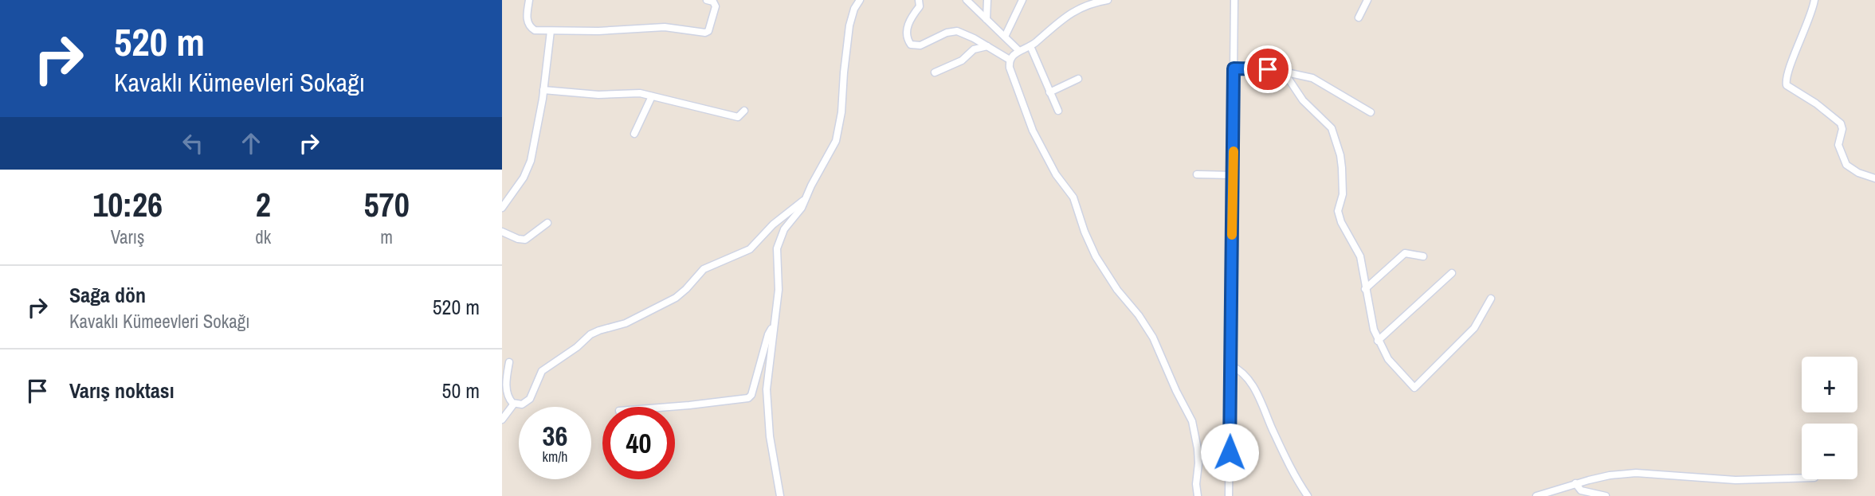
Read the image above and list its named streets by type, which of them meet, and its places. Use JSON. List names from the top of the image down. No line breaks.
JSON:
{"page":{"turn":["520 m","Kavaklı Kümeevleri Sokağı"],"eta":["10:26","Varış","2","dk","570","m"],"list":[{"name":"Sağa dön","note":"Kavaklı Kümeevleri Sokağı","value":"520 m"},{"name":"Varış noktası","value":"50 m"}],"map_buttons":["+","−"],"speed":"36 km/h","limit":"40"}}
